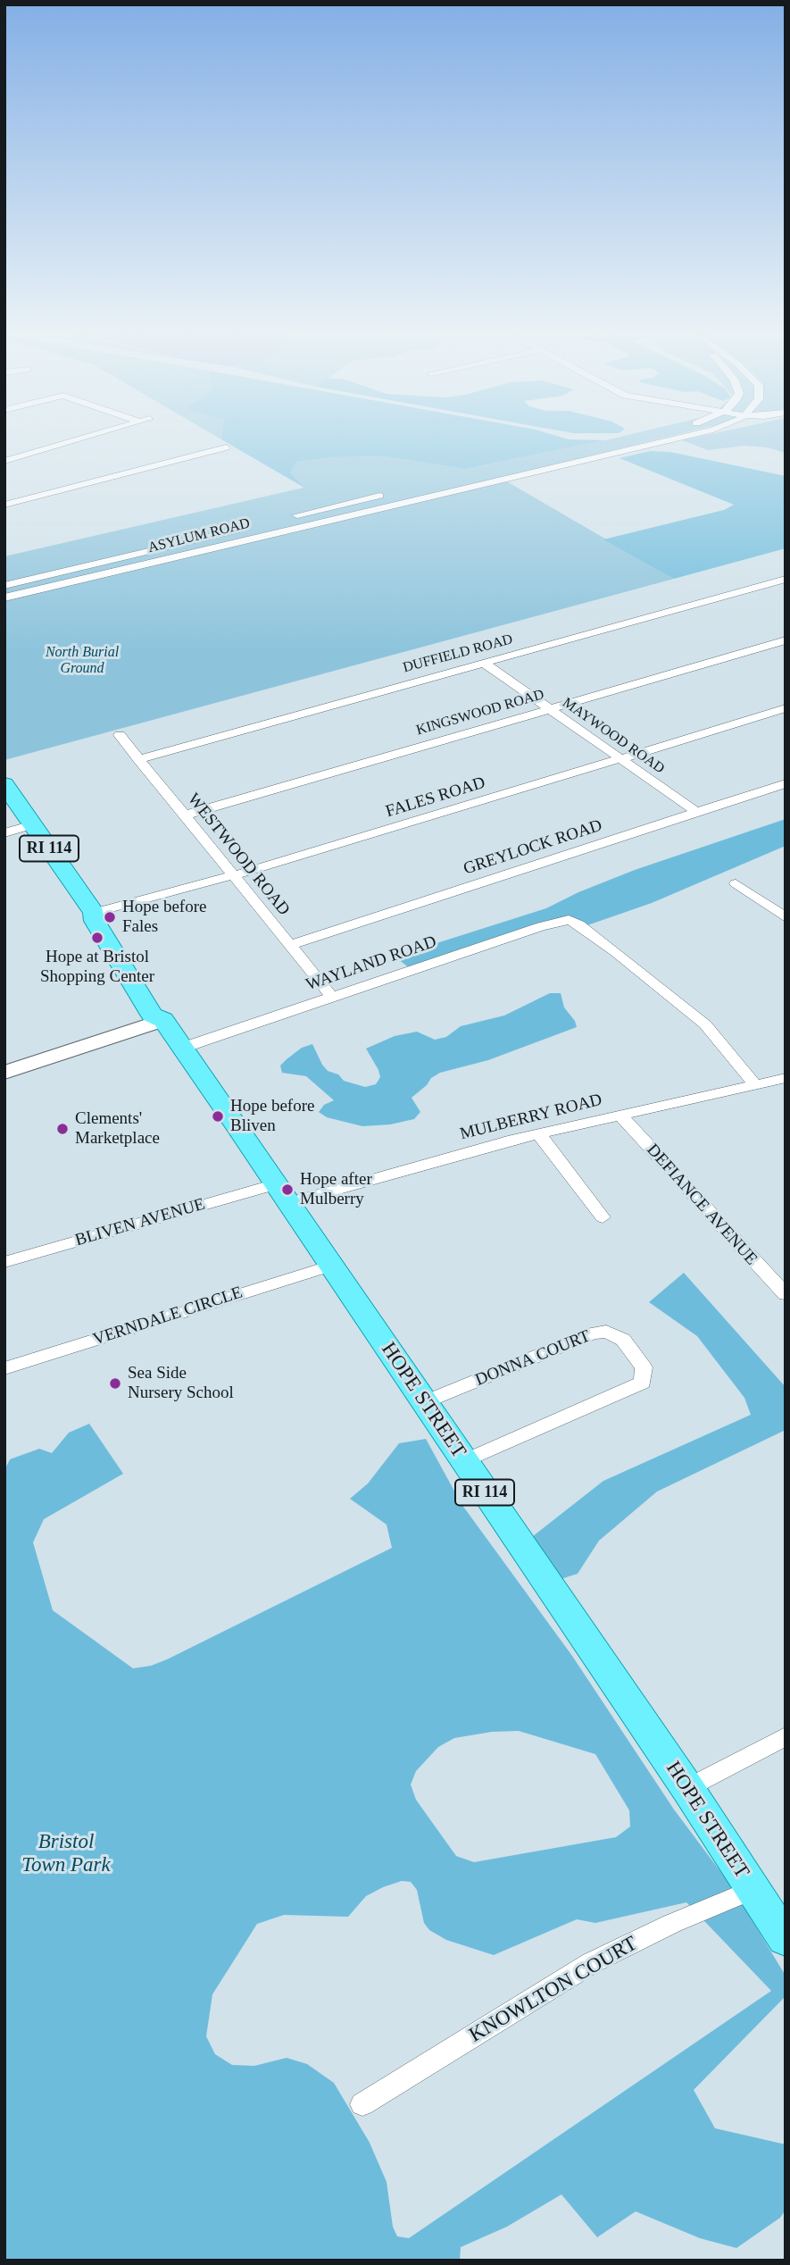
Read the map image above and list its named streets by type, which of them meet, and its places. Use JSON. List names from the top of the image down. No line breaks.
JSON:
{"streets":{"main road":["RI 114","HOPE STREET"],"street":["ASYLUM ROAD","DUFFIELD ROAD","KINGSWOOD ROAD","MAYWOOD ROAD","FALES ROAD","GREYLOCK ROAD","WESTWOOD ROAD","WAYLAND ROAD","MULBERRY ROAD","DEFIANCE AVENUE","BLIVEN AVENUE","VERNDALE CIRCLE","DONNA COURT","KNOWLTON COURT"]},"crossings":[["DUFFIELD ROAD","MAYWOOD ROAD"],["DUFFIELD ROAD","WESTWOOD ROAD"],["KINGSWOOD ROAD","MAYWOOD ROAD"],["KINGSWOOD ROAD","WESTWOOD ROAD"],["MAYWOOD ROAD","FALES ROAD"],["MAYWOOD ROAD","GREYLOCK ROAD"],["FALES ROAD","WESTWOOD ROAD"],["FALES ROAD","HOPE STREET"],["GREYLOCK ROAD","WESTWOOD ROAD"],["WESTWOOD ROAD","WAYLAND ROAD"],["WAYLAND ROAD","MULBERRY ROAD"],["WAYLAND ROAD","HOPE STREET"],["MULBERRY ROAD","DEFIANCE AVENUE"],["MULBERRY ROAD","BLIVEN AVENUE"],["MULBERRY ROAD","HOPE STREET"],["BLIVEN AVENUE","HOPE STREET"],["VERNDALE CIRCLE","HOPE STREET"],["DONNA COURT","HOPE STREET"],["HOPE STREET","KNOWLTON COURT"]],"parks":["North Burial Ground","Bristol Town Park"],"places":["Hope before Fales","Hope at Bristol Shopping Center","Hope before Bliven","Clements' Marketplace","Hope after Mulberry","Sea Side Nursery School"]}
